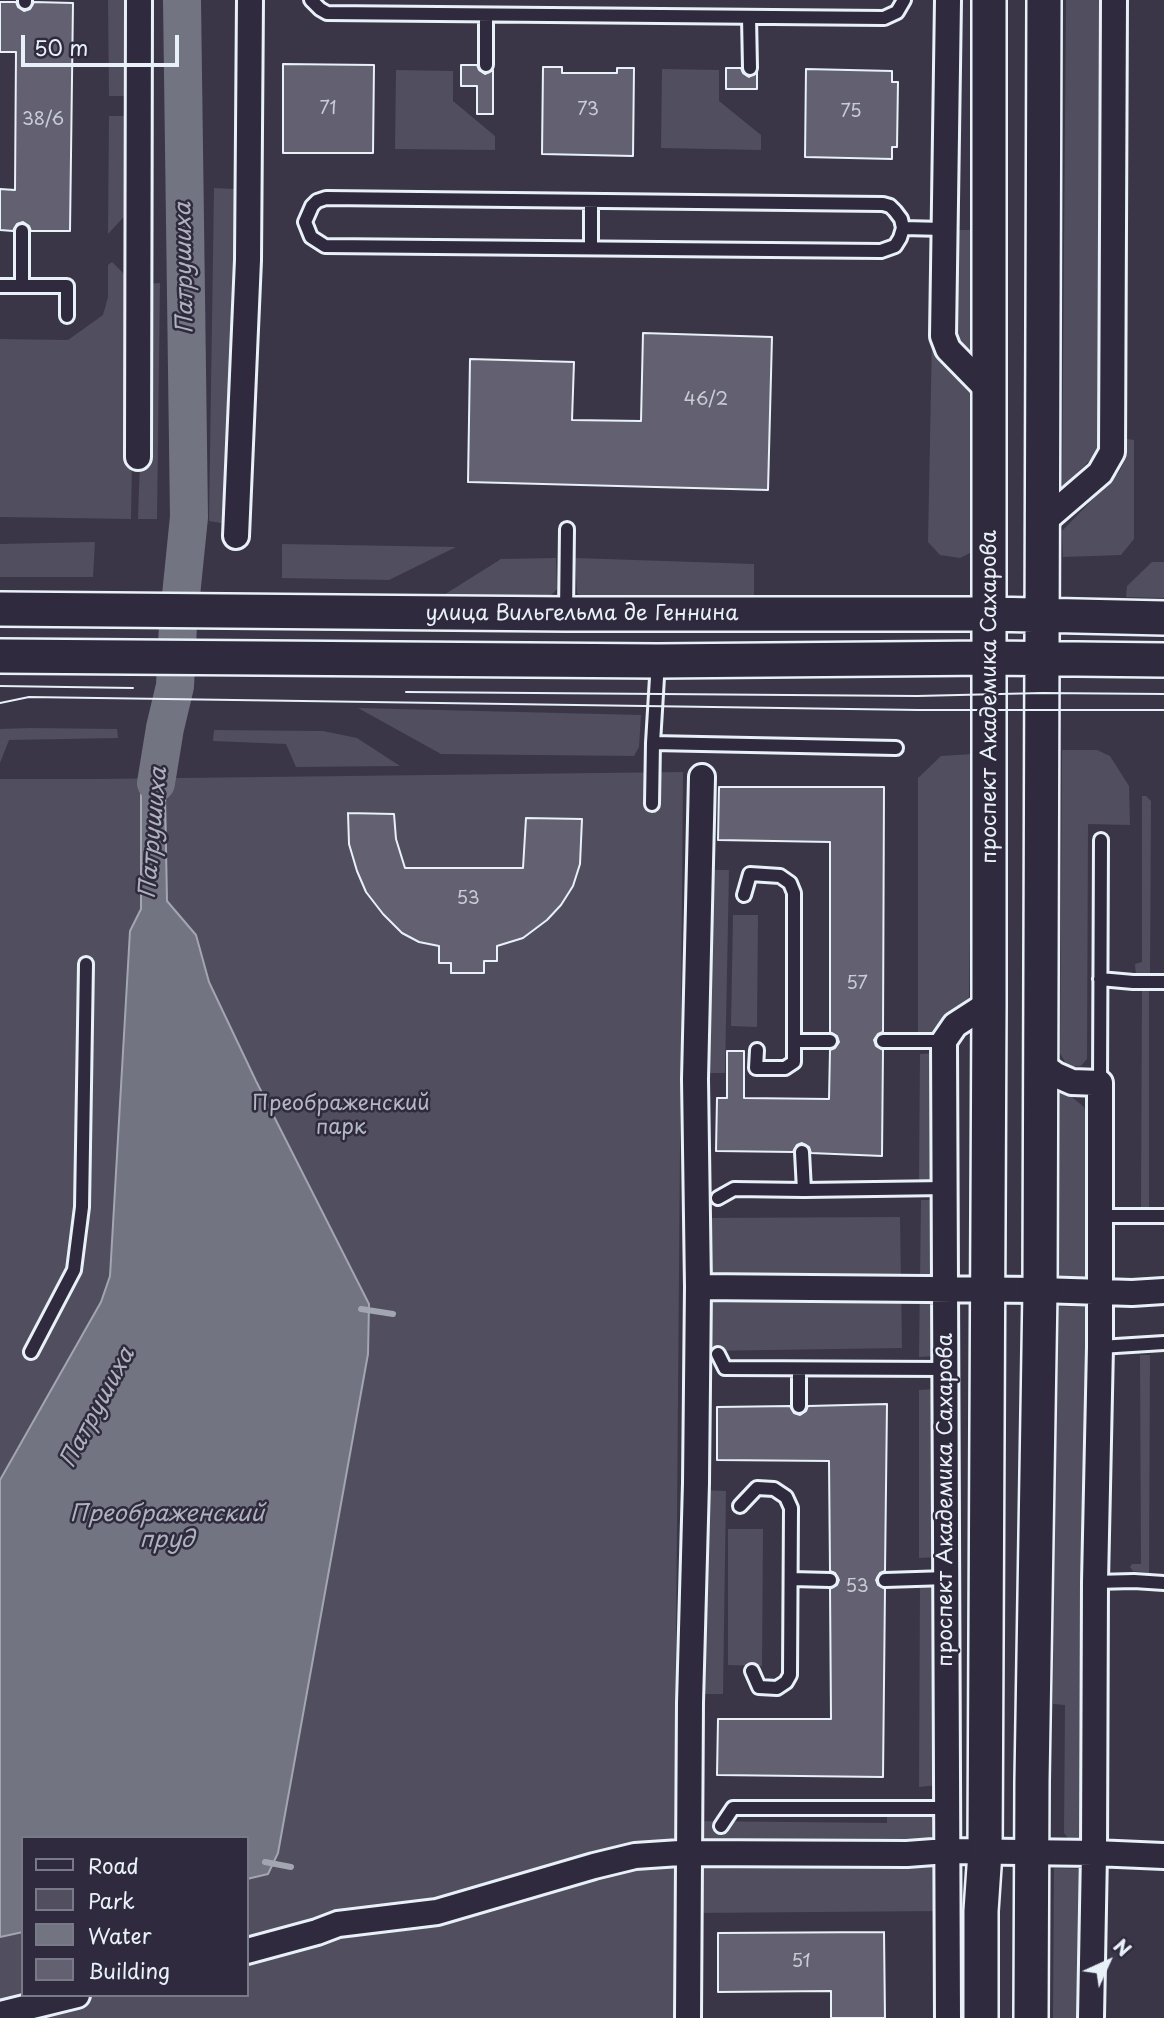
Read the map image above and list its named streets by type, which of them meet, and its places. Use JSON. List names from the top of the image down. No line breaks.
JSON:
{"streets":{"main road":["улица Вильгельма де Геннина","проспект Академика Сахарова"]},"crossings":[["улица Вильгельма де Геннина","проспект Академика Сахарова"]],"water":["Патрушиха","Преображенский пруд"],"parks":["Преображенский парк"],"house_numbers":["71","73","75","38/6","46/2","53","57","53","51"],"legend":["Road","Park","Water","Building"],"scale_bar":"50 m","north":"top right"}
